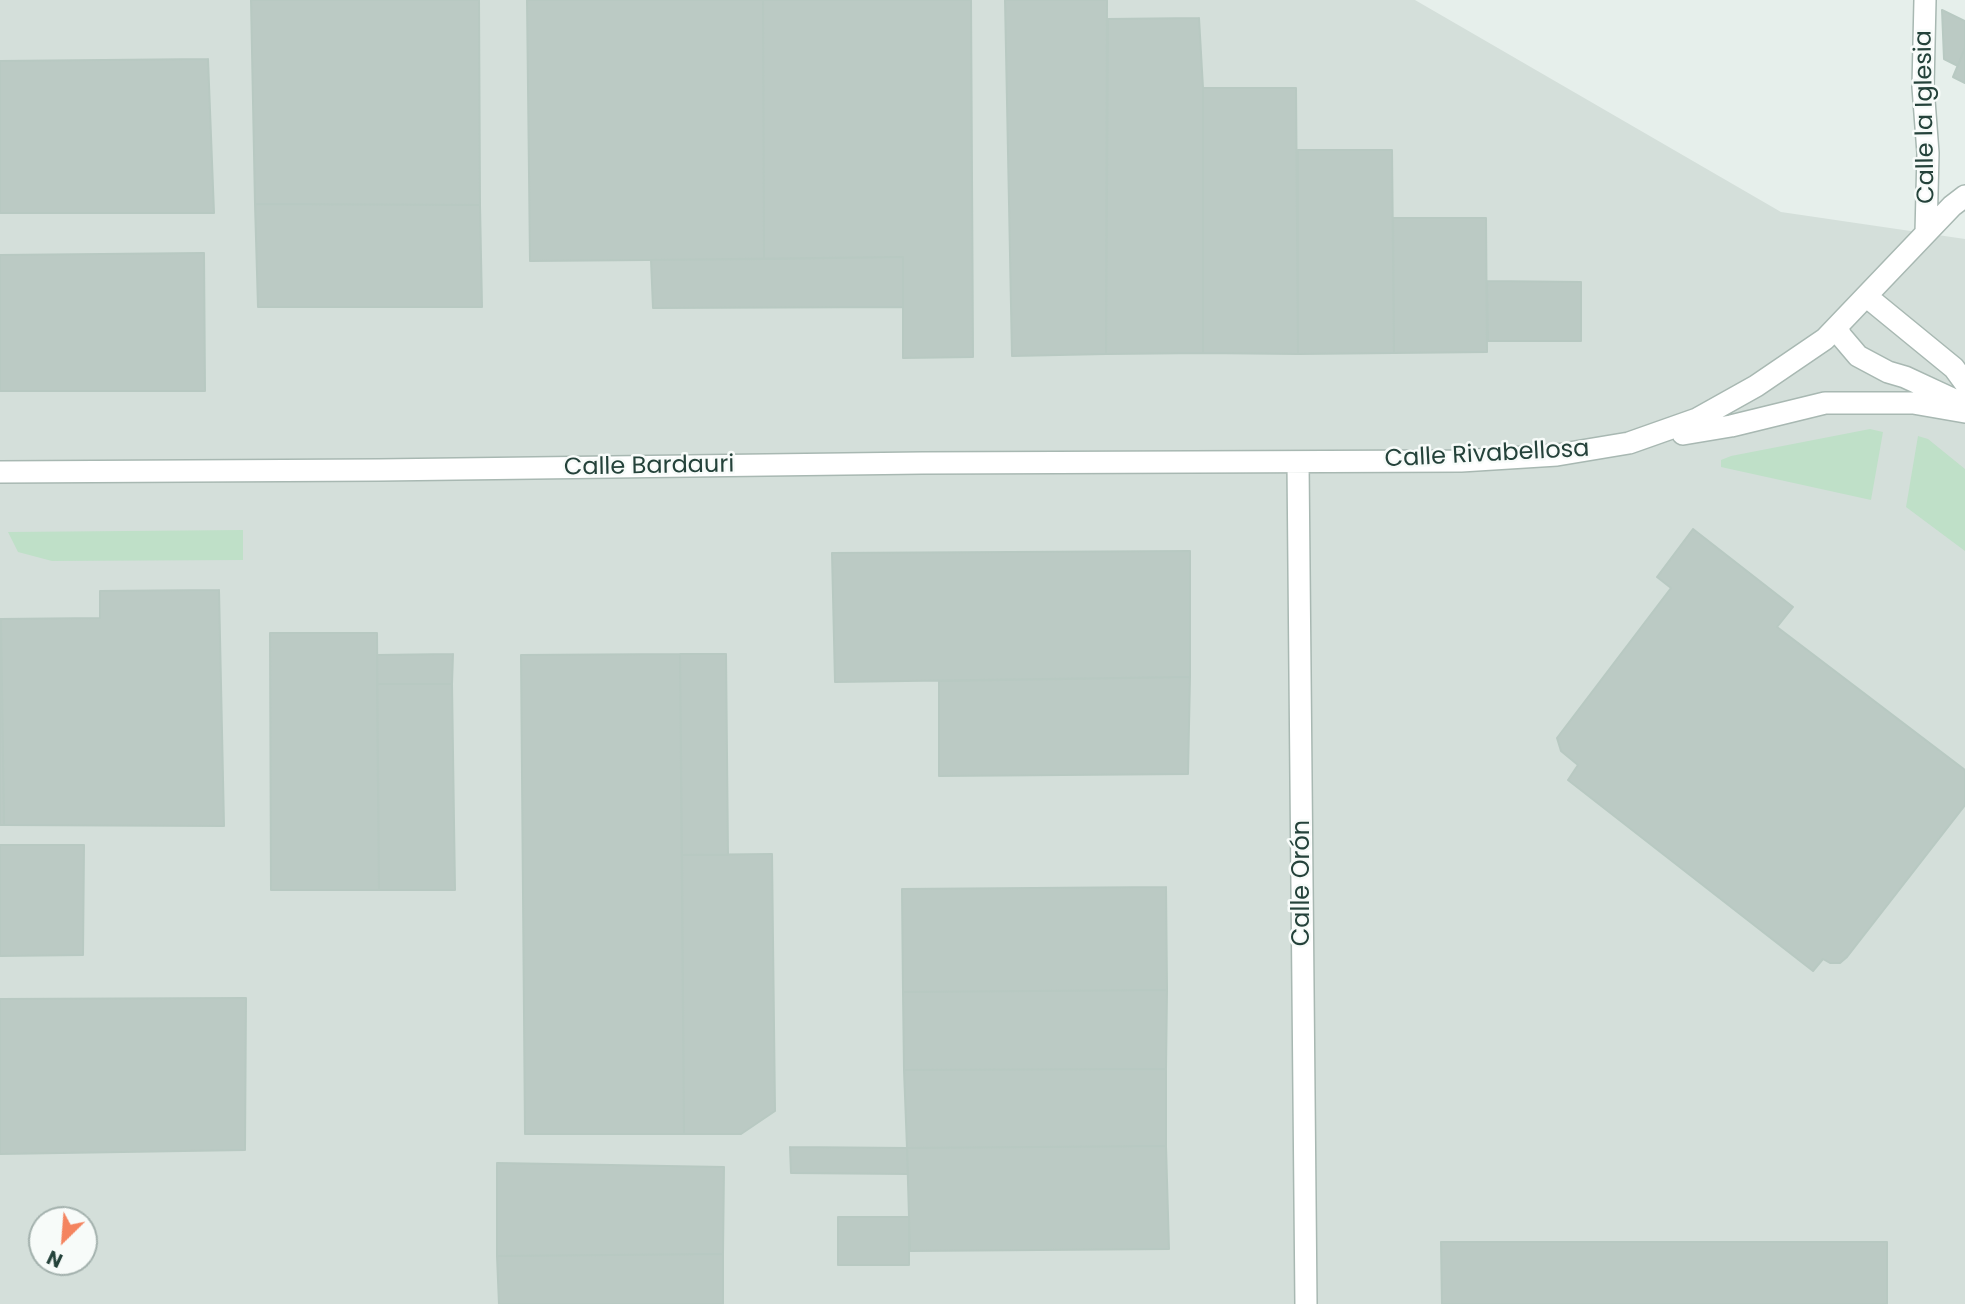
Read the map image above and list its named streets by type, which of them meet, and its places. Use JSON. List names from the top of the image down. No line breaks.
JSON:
{"streets":{"street":["Calle la Iglesia","Calle Rivabellosa","Calle Bardauri","Calle Orón"]},"crossings":[["Calle la Iglesia","Calle Rivabellosa"],["Calle Rivabellosa","Calle Bardauri"],["Calle Rivabellosa","Calle Orón"],["Calle Bardauri","Calle Orón"]],"north":"bottom left"}
